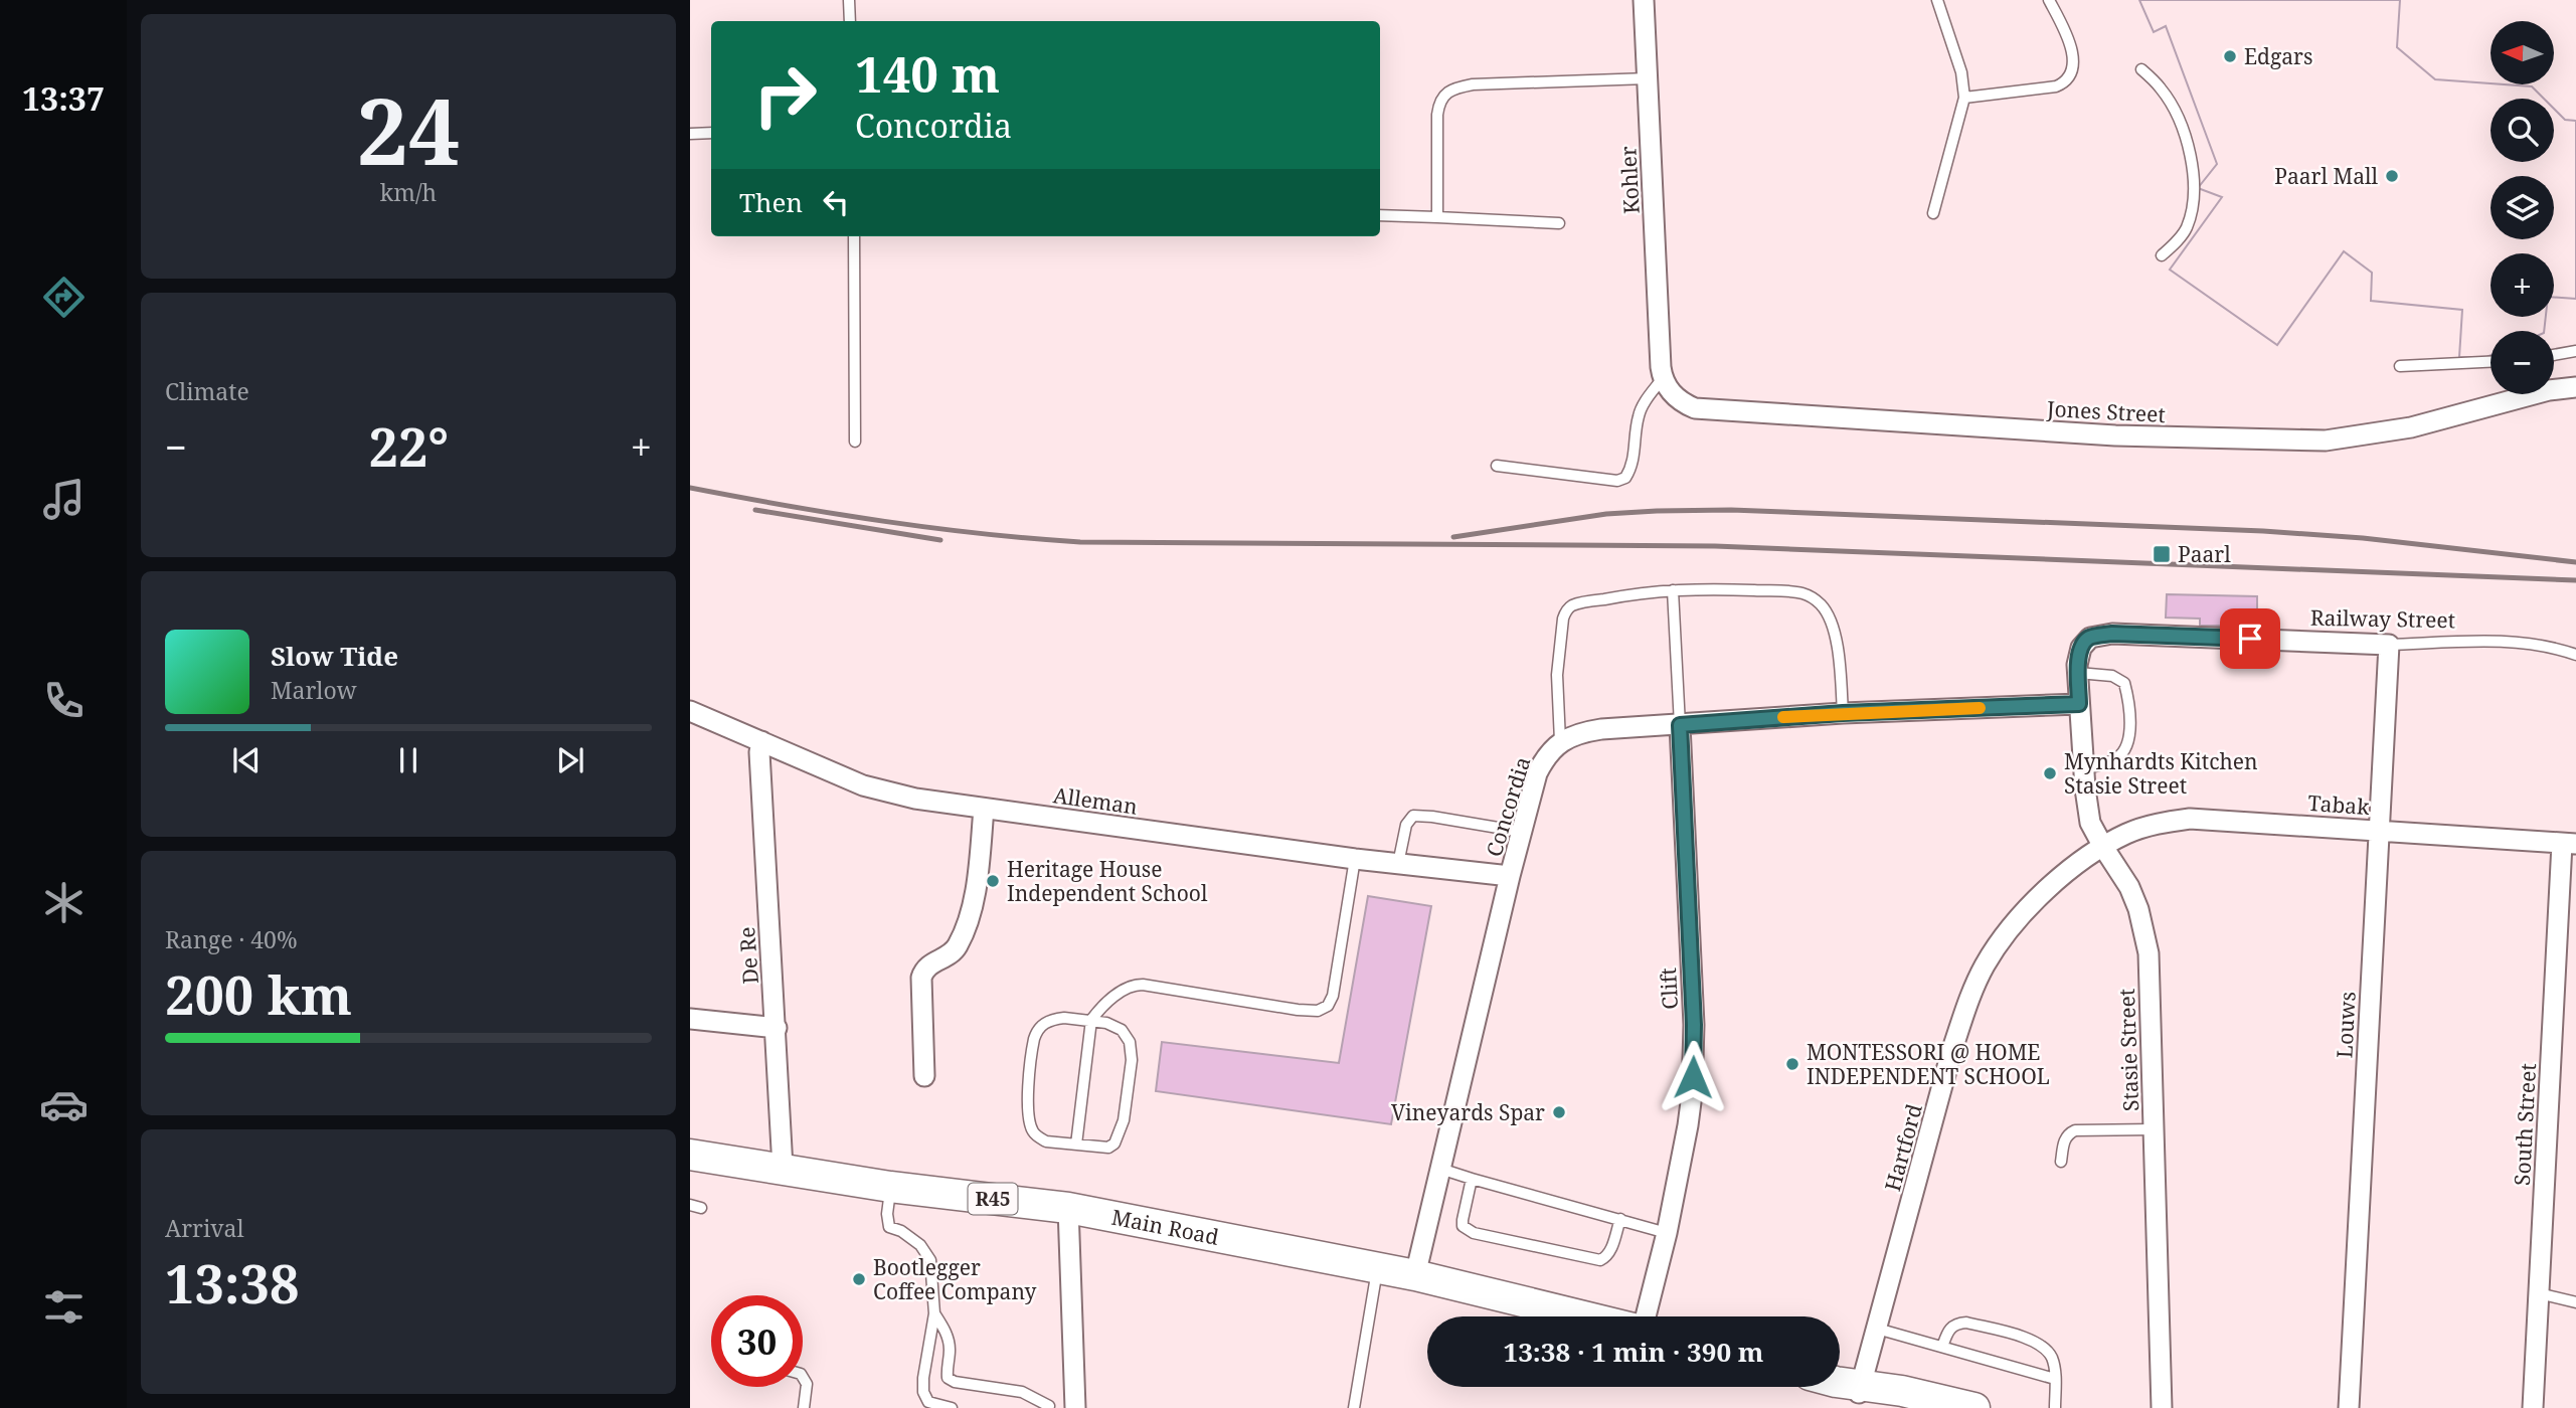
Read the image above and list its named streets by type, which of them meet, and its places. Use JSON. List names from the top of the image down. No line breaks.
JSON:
{"streets":{"main road":["R45","Main Road"],"street":["Kohler","Jones Street","Railway Street","Alleman","Tabak","Concordia","De Re","Clift","Louws","Stasie Street","South Street","Hartford"]},"crossings":[["Kohler","Jones Street"],["Railway Street","Louws"],["Railway Street","Stasie Street"],["Alleman","Concordia"],["Alleman","De Re"],["Tabak","Louws"],["Tabak","Stasie Street"],["Tabak","South Street"],["Tabak","Hartford"],["Concordia","Main Road"],["De Re","Main Road"],["Stasie Street","Hartford"]],"places":{"other":["Edgars","Paarl Mall","Mynhardts Kitchen Stasie Street","Heritage House Independent School","MONTESSORI @ HOME INDEPENDENT SCHOOL","Vineyards Spar","Bootlegger Coffee Company"],"transit":["Paarl"]},"north":"left","page":{"tabs":"13:37","tile":[["24","km/h"],"Climate",["Range · 40%","200 km"],["Arrival","13:38"]],"map_buttons":["+","−"],"turn":["140 m","Concordia"],"then":"Then","heat":["−","22°","+"],"song":["Slow Tide","Marlow"],"limit":"30","trip":"13:38 · 1 min · 390 m"}}
